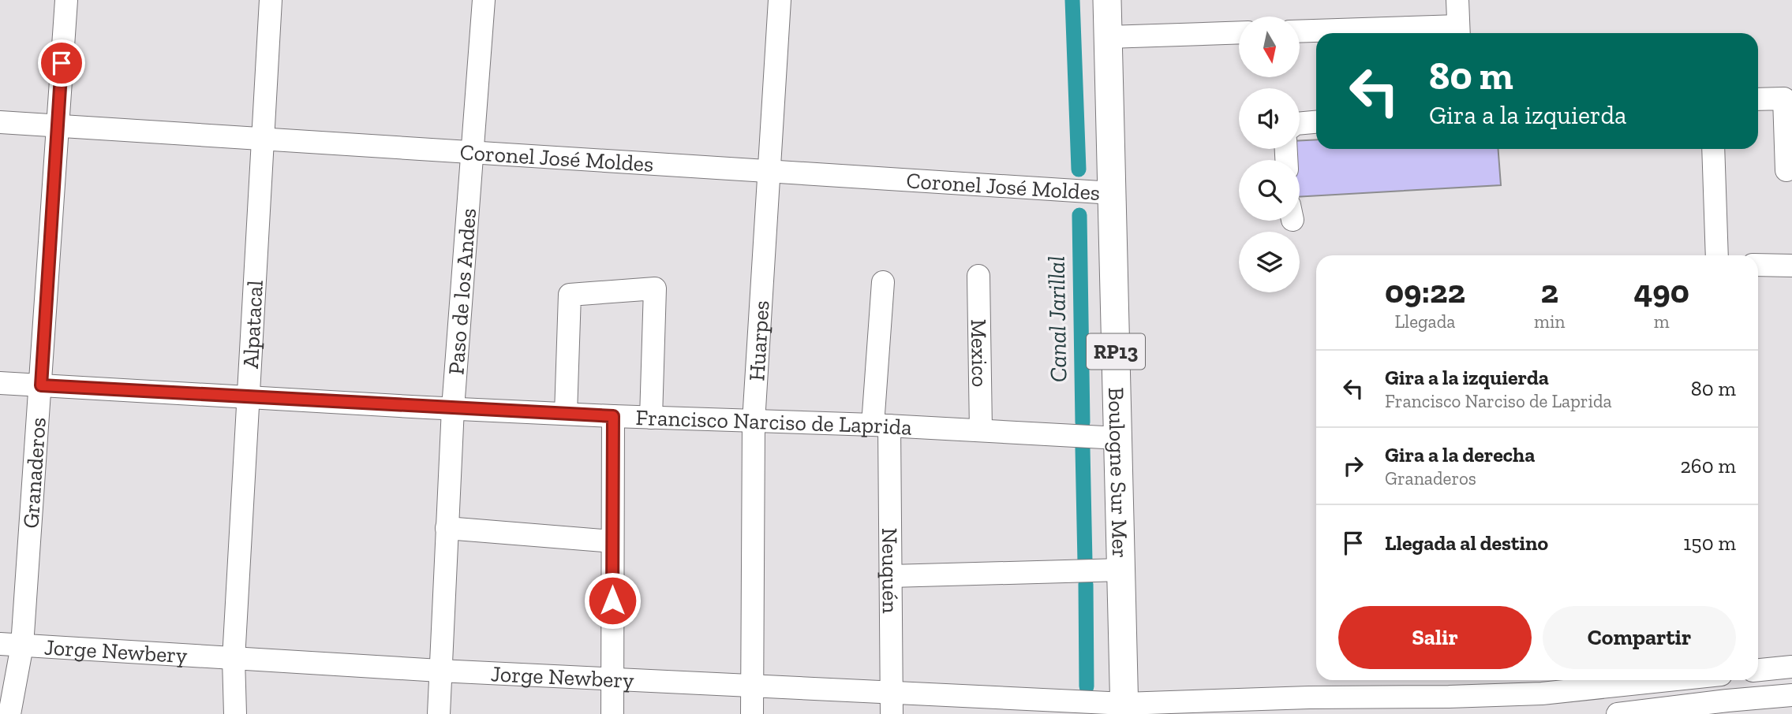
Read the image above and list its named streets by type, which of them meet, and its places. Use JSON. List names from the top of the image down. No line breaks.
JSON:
{"streets":{"main road":["RP13","Boulogne Sur Mer"],"street":["Coronel José Moldes","Paso de los Andes","Alpatacal","Huarpes","Mexico","Francisco Narciso de Laprida","Granaderos","Neuquén","Jorge Newbery"]},"crossings":[["Coronel José Moldes","Paso de los Andes"],["Coronel José Moldes","Alpatacal"],["Coronel José Moldes","Huarpes"],["Coronel José Moldes","Granaderos"],["Coronel José Moldes","Boulogne Sur Mer"],["Paso de los Andes","Francisco Narciso de Laprida"],["Paso de los Andes","Jorge Newbery"],["Alpatacal","Francisco Narciso de Laprida"],["Alpatacal","Jorge Newbery"],["Huarpes","Francisco Narciso de Laprida"],["Huarpes","Jorge Newbery"],["Mexico","Francisco Narciso de Laprida"],["Francisco Narciso de Laprida","Granaderos"],["Francisco Narciso de Laprida","Boulogne Sur Mer"],["Francisco Narciso de Laprida","Neuquén"],["Granaderos","Jorge Newbery"],["Boulogne Sur Mer","Jorge Newbery"],["Neuquén","Jorge Newbery"]],"water":["Canal Jarillal"],"north":"bottom","page":{"turn":["80 m","Gira a la izquierda"],"eta":["09:22","Llegada","2","min","490","m"],"list":[{"name":"Gira a la izquierda","note":"Francisco Narciso de Laprida","value":"80 m"},{"name":"Gira a la derecha","note":"Granaderos","value":"260 m"},{"name":"Llegada al destino","value":"150 m"}],"buttons":["Salir","Compartir"]}}
